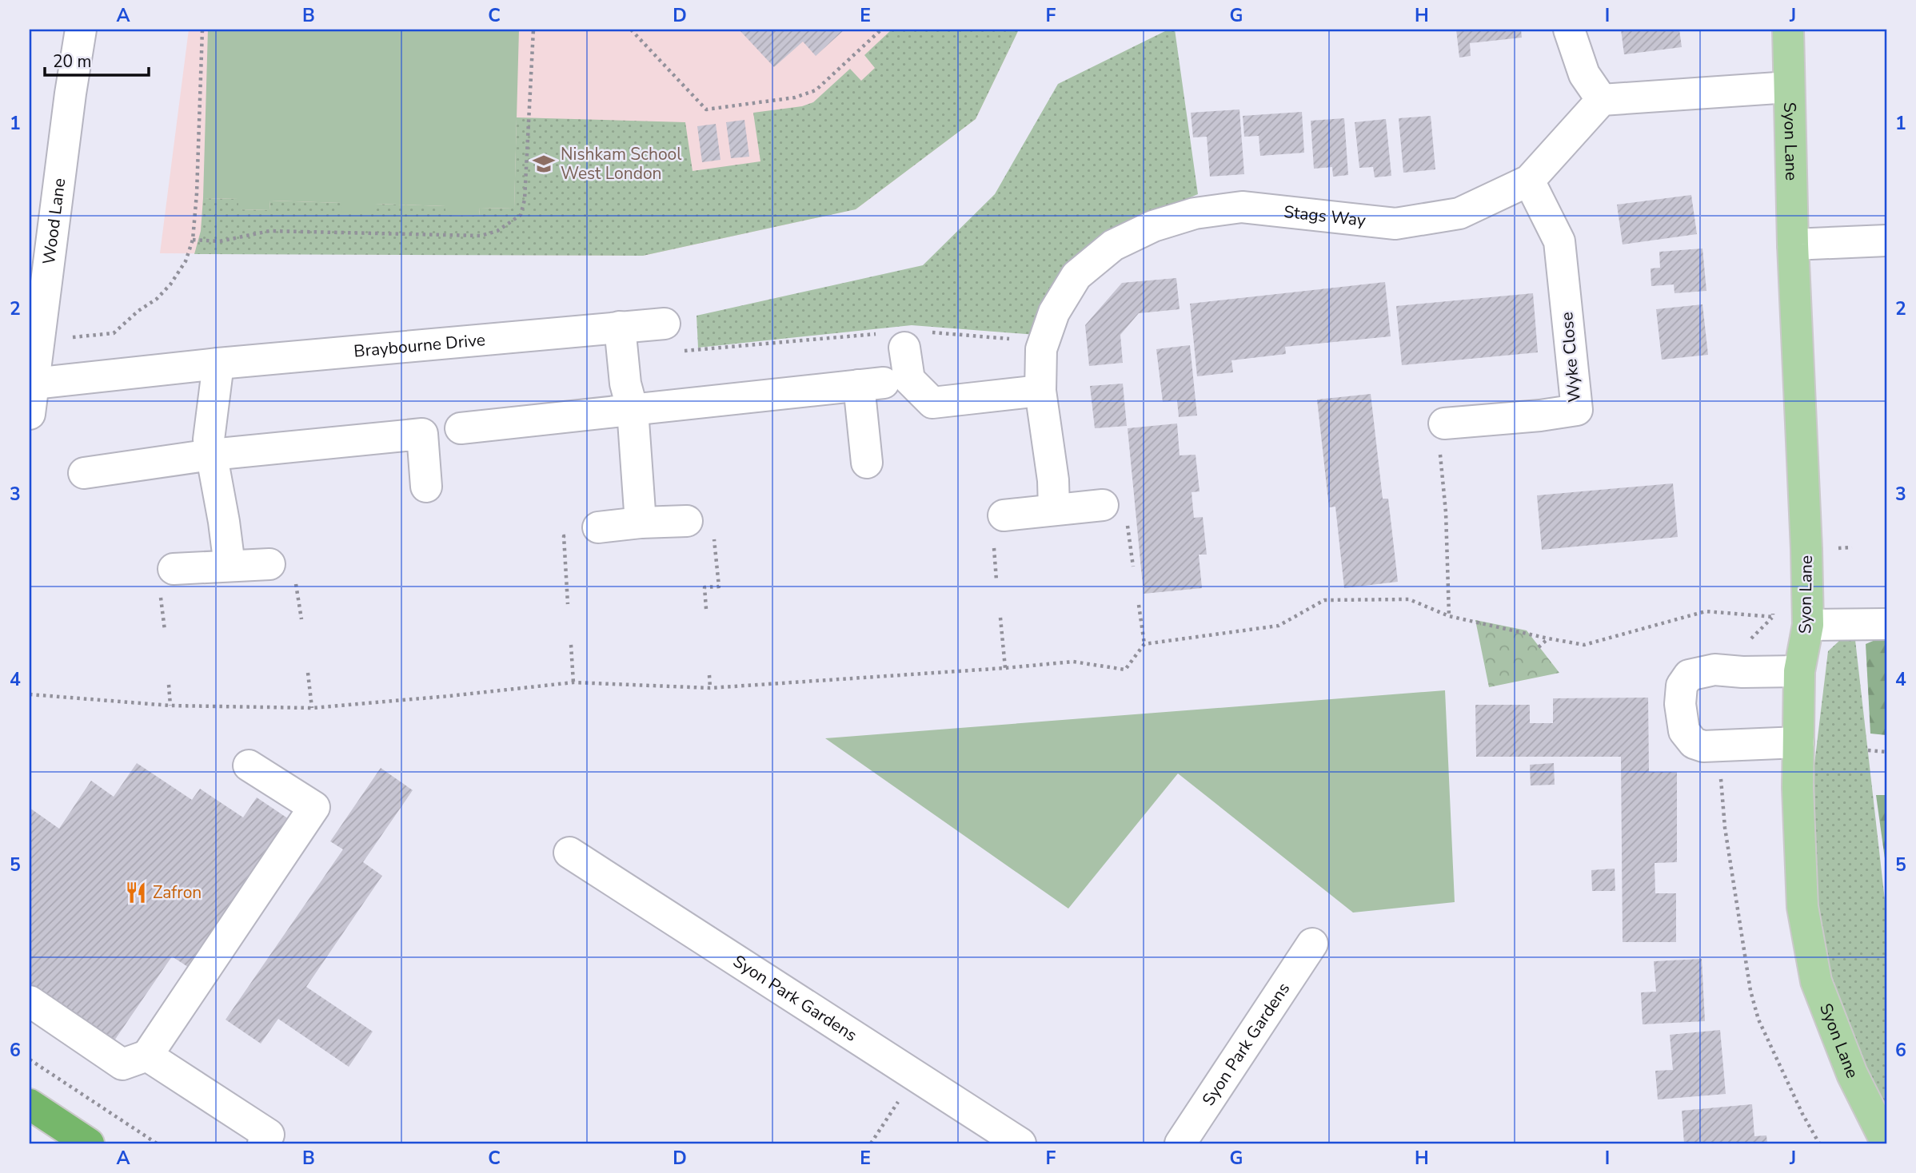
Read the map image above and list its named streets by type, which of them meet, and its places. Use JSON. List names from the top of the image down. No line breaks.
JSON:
{"streets":{"main road":["Syon Lane"],"street":["Stags Way","Wood Lane","Braybourne Drive","Wyke Close","Syon Park Gardens"]},"crossings":[["Stags Way","Wyke Close"],["Wood Lane","Braybourne Drive"]],"places":{"school or university":["Nishkam School West London"],"restaurant":["Zafron"]},"scale_bar":"20 m","grid":{"columns":["A","B","C","D","E","F","G","H","I","J"],"rows":["1","2","3","4","5","6"]}}
